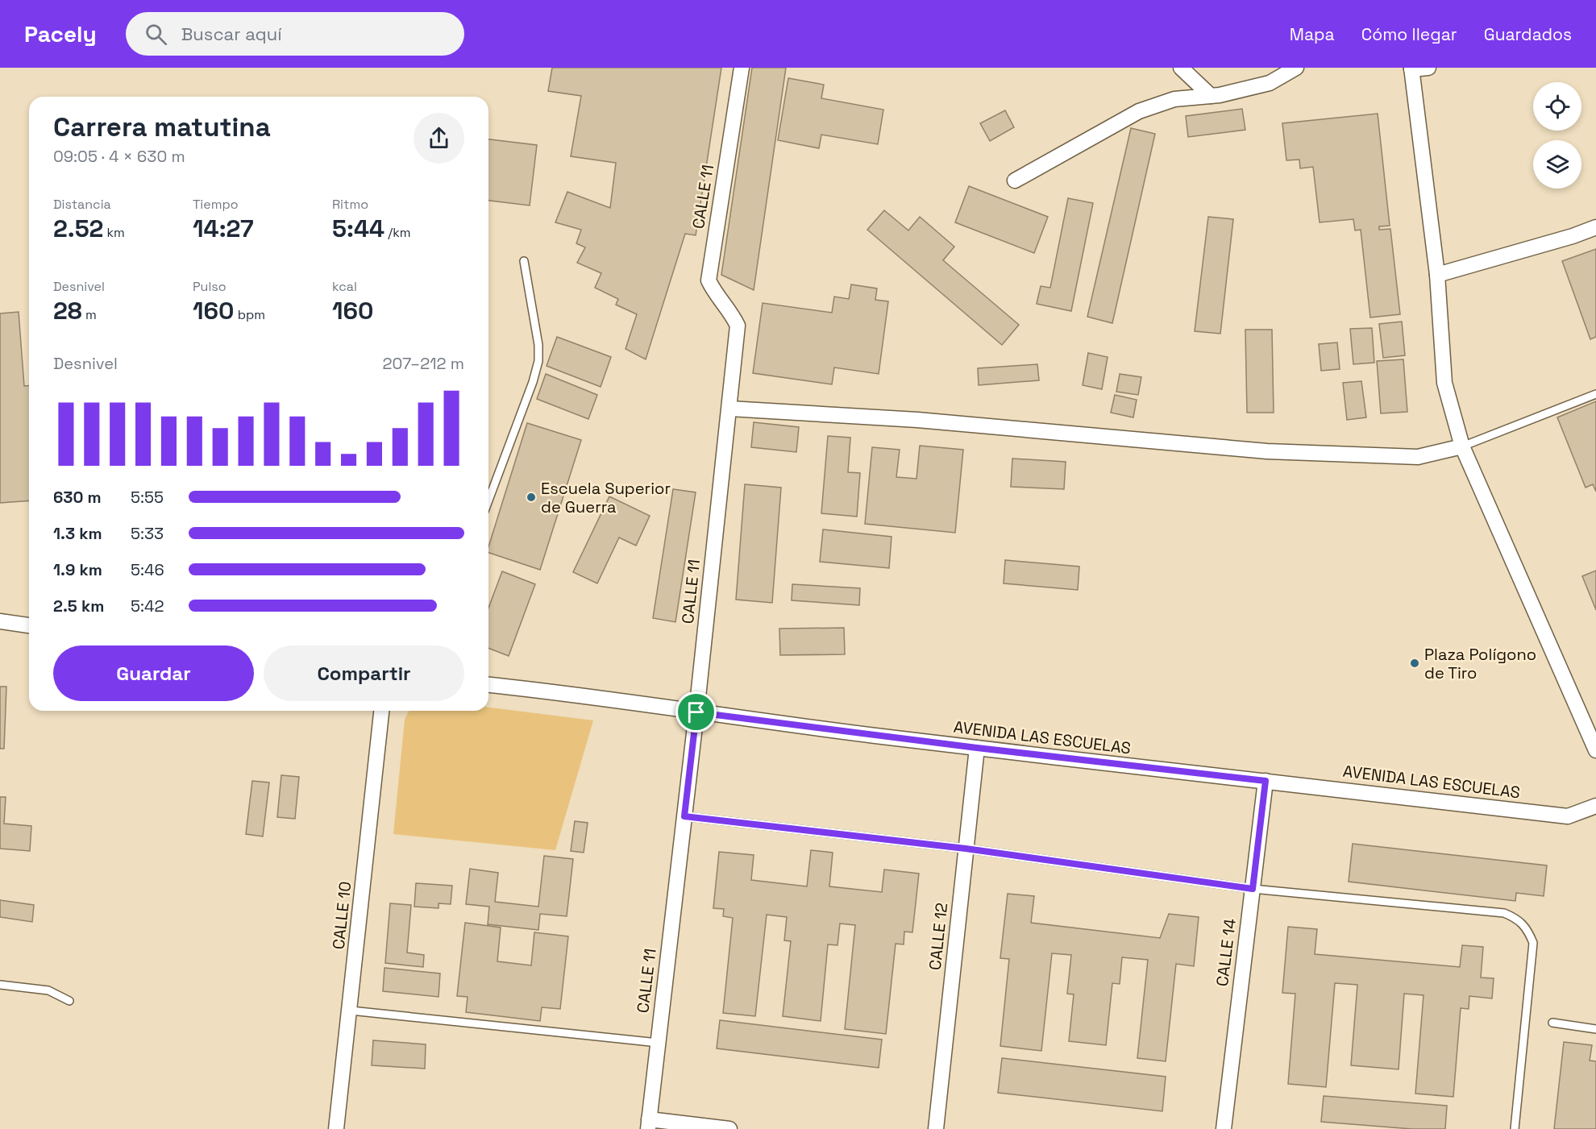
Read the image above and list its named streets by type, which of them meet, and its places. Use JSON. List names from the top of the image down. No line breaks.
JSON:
{"streets":{"street":["CALLE 11","AVENIDA LAS ESCUELAS","CALLE 10","CALLE 12","CALLE 14"]},"crossings":[["CALLE 11","AVENIDA LAS ESCUELAS"],["AVENIDA LAS ESCUELAS","CALLE 12"],["AVENIDA LAS ESCUELAS","CALLE 14"]],"places":["Escuela Superior de Guerra","Plaza Polígono de Tiro"],"page":{"header":"Pacely","search":"Buscar aquí","nav":["Mapa","Cómo llegar","Guardados"],"heading":["Carrera matutina","09:05 · 4 × 630 m"],"stats":[["Distancia","2.52 km"],["Tiempo","14:27"],["Ritmo","5:44 /km"],["Desnivel","28 m"],["Pulso","160 bpm"],["kcal","160"]],"chart":["Desnivel","207–212 m"],"list":[{"name":"630 m","note":"5:55"},{"name":"1.3 km","note":"5:33"},{"name":"1.9 km","note":"5:46"},{"name":"2.5 km","note":"5:42"}],"buttons":["Guardar","Compartir"]}}
